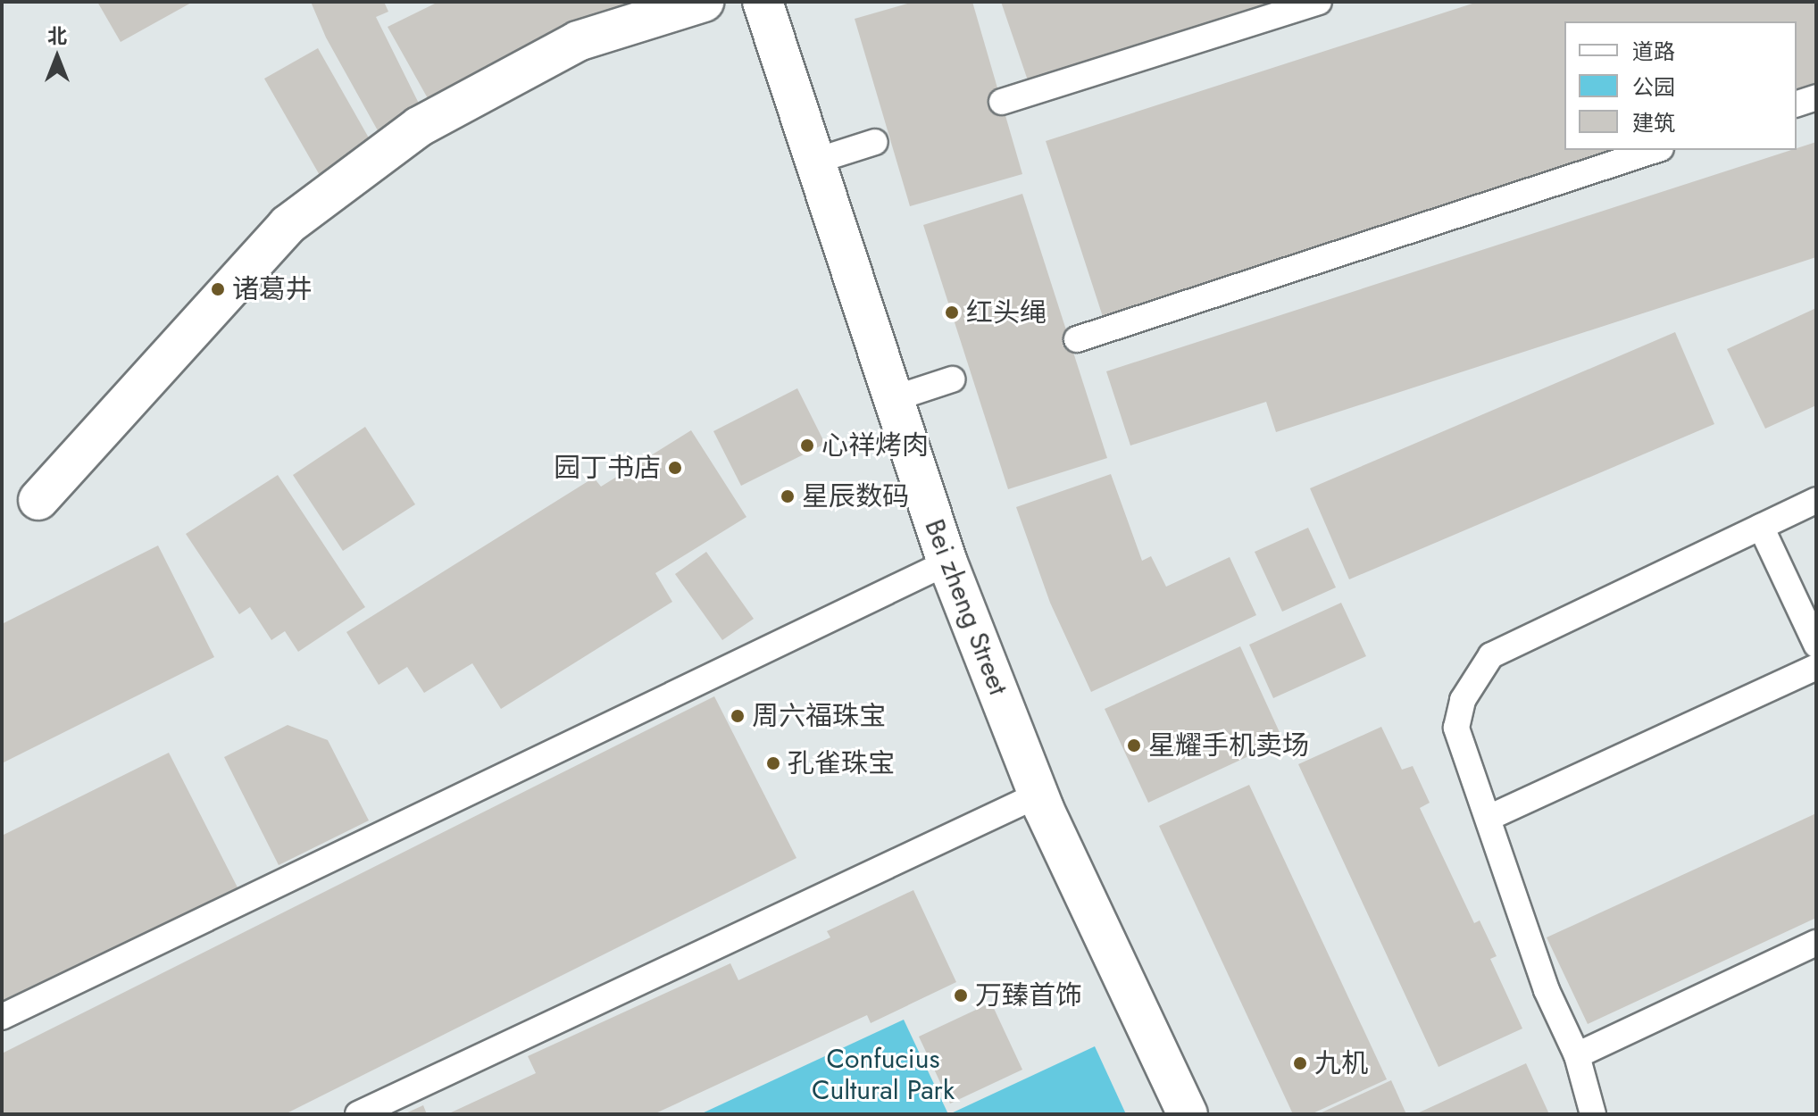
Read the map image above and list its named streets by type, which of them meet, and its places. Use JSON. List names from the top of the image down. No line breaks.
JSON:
{"streets":{"street":["Bei zheng Street"]},"parks":["Confucius Cultural Park"],"places":["诸葛井","红头绳","心祥烤肉","园丁书店","星辰数码","周六福珠宝","星耀手机卖场","孔雀珠宝","万臻首饰","九机"],"legend":["道路","公园","建筑"],"north":"top"}
